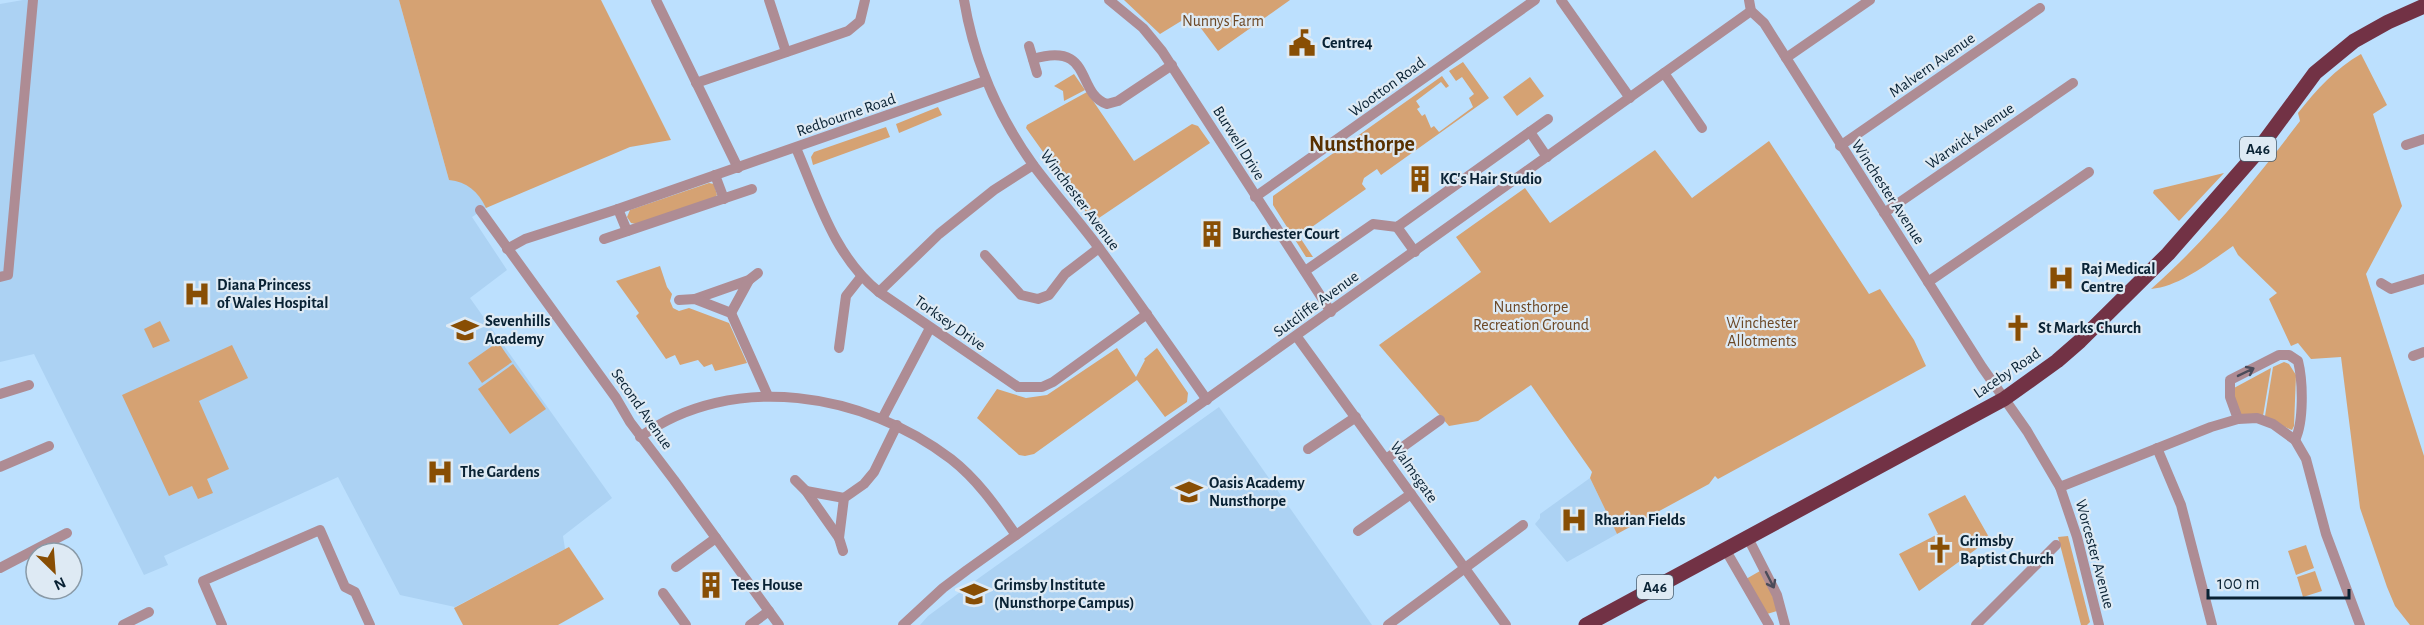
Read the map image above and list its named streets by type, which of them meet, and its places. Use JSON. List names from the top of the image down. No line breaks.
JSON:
{"streets":{"highway":["A46","Laceby Road"],"street":["Malvern Avenue","Wootton Road","Redbourne Road","Warwick Avenue","Burwell Drive","Winchester Avenue","Sutcliffe Avenue","Torksey Drive","Second Avenue","Walmsgate","Worcester Avenue"]},"crossings":[["Malvern Avenue","Winchester Avenue"],["Wootton Road","Burwell Drive"],["Redbourne Road","Winchester Avenue"],["Redbourne Road","Torksey Drive"],["Redbourne Road","Second Avenue"],["Warwick Avenue","Winchester Avenue"],["Burwell Drive","Sutcliffe Avenue"],["Winchester Avenue","Sutcliffe Avenue"],["Winchester Avenue","Torksey Drive"],["Winchester Avenue","Laceby Road"],["Winchester Avenue","Worcester Avenue"],["Sutcliffe Avenue","Walmsgate"],["Laceby Road","Worcester Avenue"]],"districts":["Nunsthorpe"],"parks":["Nunnys Farm","Nunsthorpe Recreation Ground","Winchester Allotments"],"places":{"public building":["Centre4"],"building":["KC's Hair Studio","Burchester Court","Tees House"],"hospital":["Raj Medical Centre","Diana Princess of Wales Hospital","The Gardens","Rharian Fields"],"church":["St Marks Church","Grimsby Baptist Church"],"school or university":["Sevenhills Academy","Oasis Academy Nunsthorpe","Grimsby Institute (Nunsthorpe Campus)"]},"scale_bar":"100 m","north":"bottom right"}
